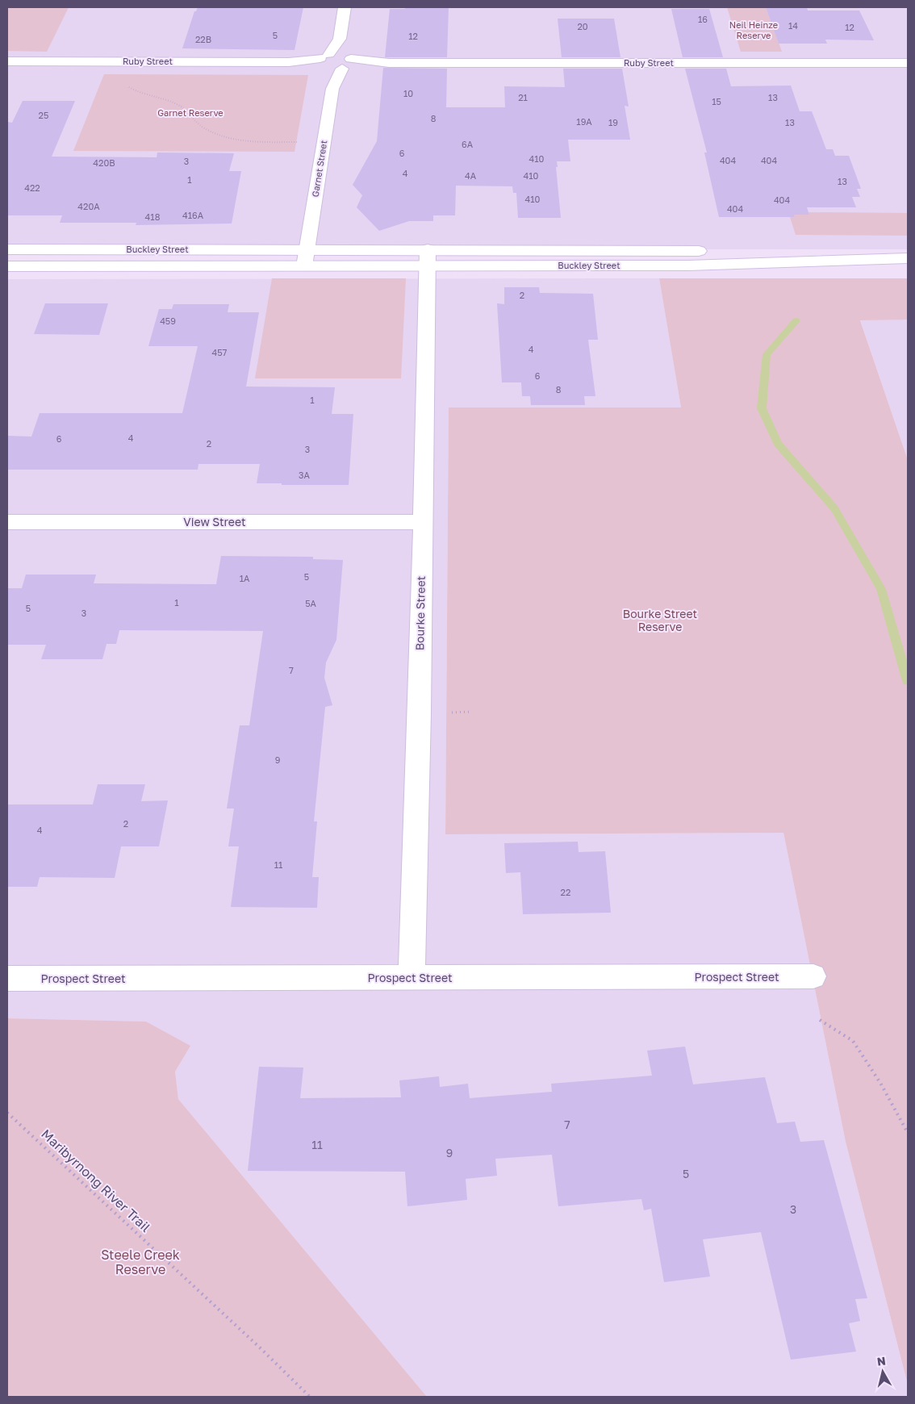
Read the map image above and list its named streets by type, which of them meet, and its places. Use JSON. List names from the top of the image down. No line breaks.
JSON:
{"streets":{"street":["Ruby Street","Garnet Street","Buckley Street","View Street","Bourke Street","Prospect Street"],"path":["Maribyrnong River Trail"]},"crossings":[["Ruby Street","Garnet Street"],["Garnet Street","Buckley Street"],["Buckley Street","Bourke Street"],["View Street","Bourke Street"],["Bourke Street","Prospect Street"]],"parks":["Neil Heinze Reserve","Garnet Reserve","Bourke Street Reserve","Steele Creek Reserve"],"house_numbers":["16","14","20","12","5","12","22B","10","21","13","15","25","8","19A","19","13","6A","6","410","404","404","3","420B","4","4A","410","1","13","422","410","404","420A","404","416A","418","2","459","4","457","6","8","1","4","6","2","3","3A","5","1A","1","5A","5","3","7","9","2","4","11","22","7","11","9","5","3"],"north":"top"}
